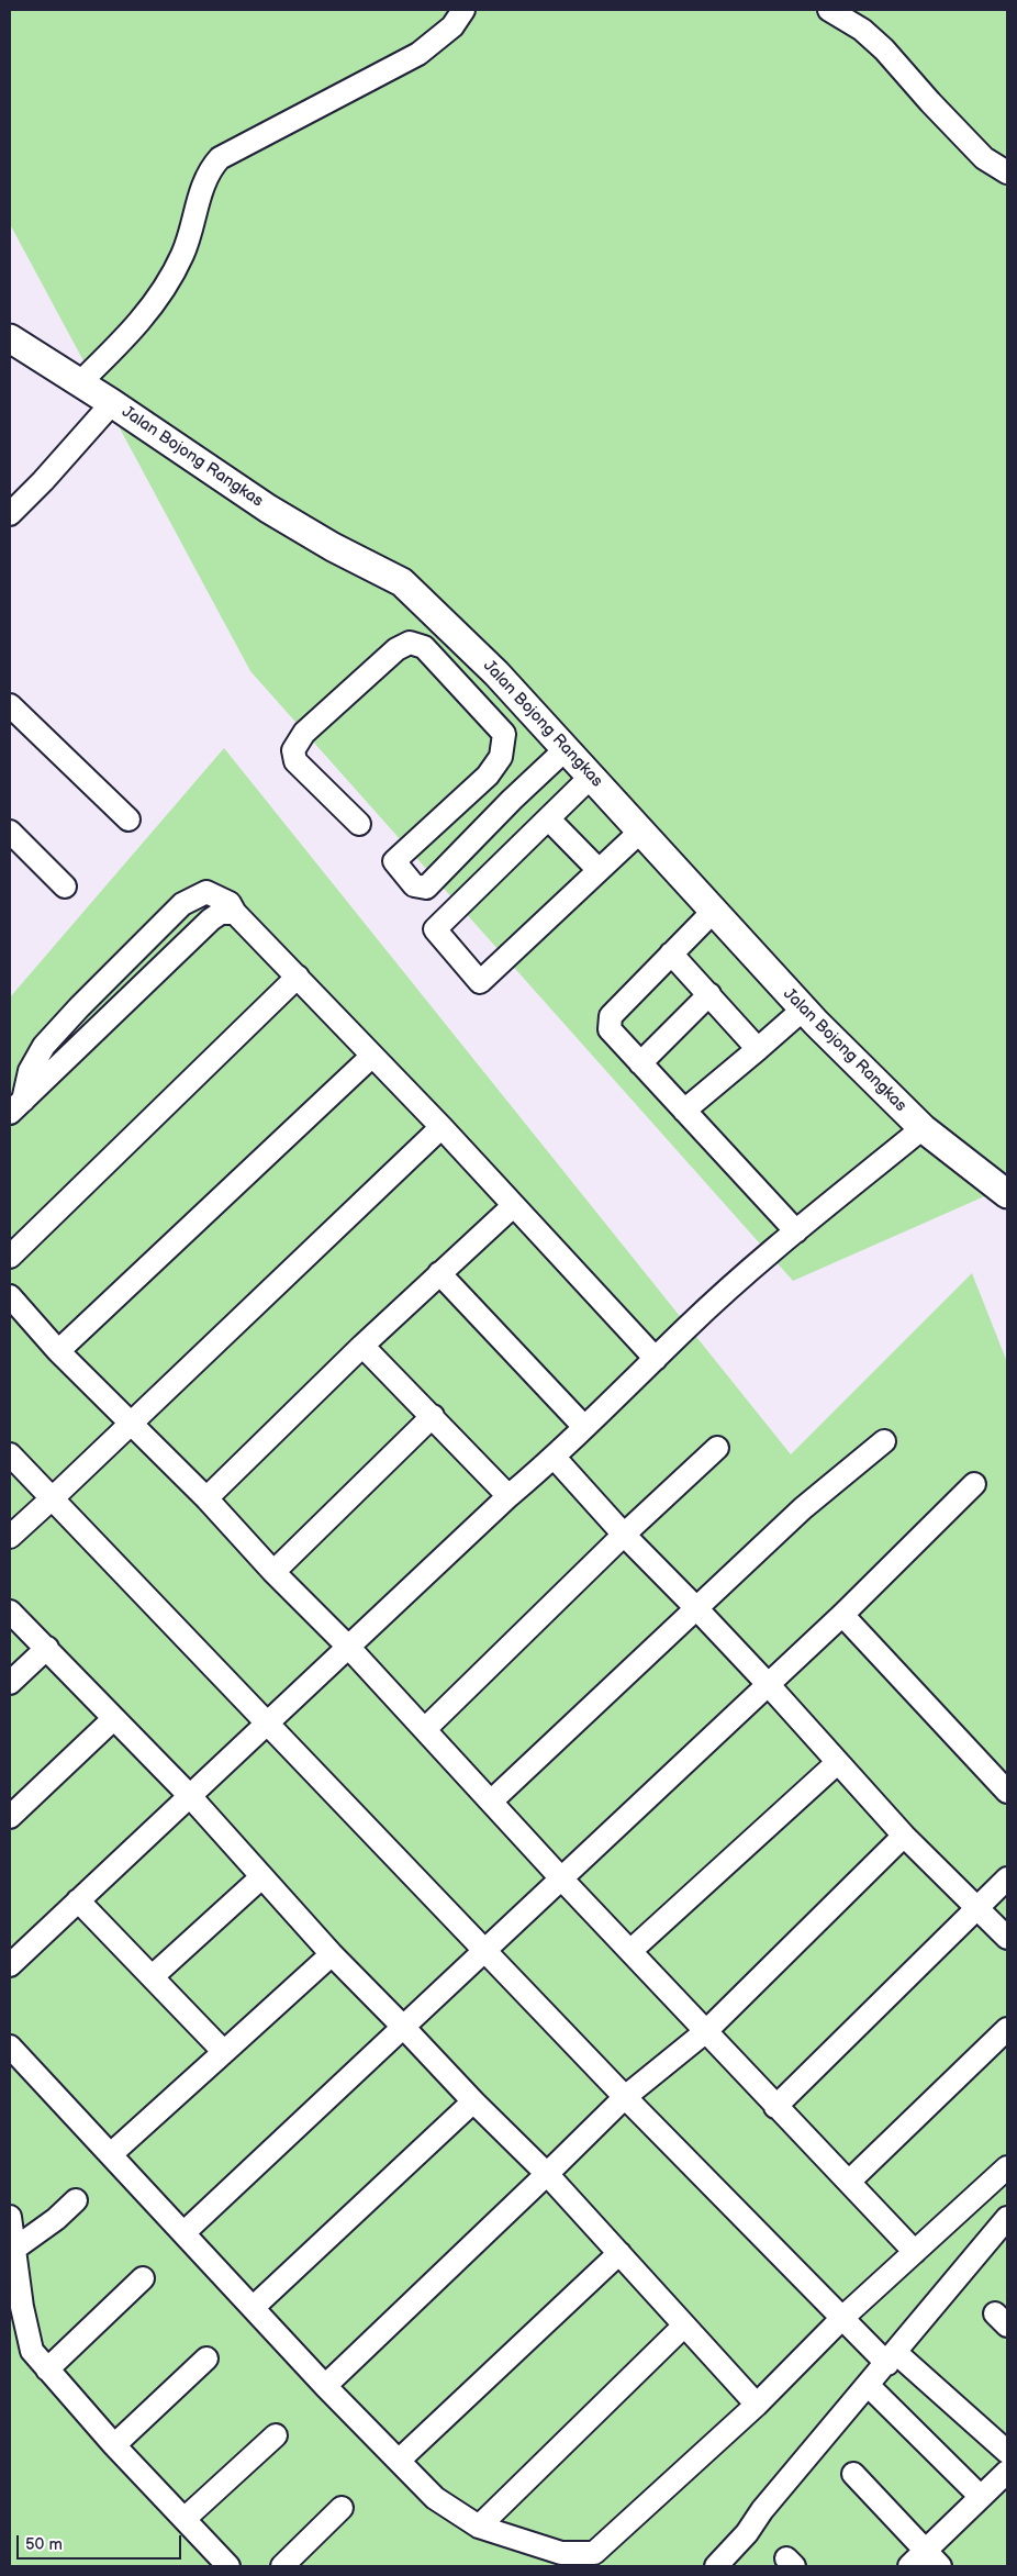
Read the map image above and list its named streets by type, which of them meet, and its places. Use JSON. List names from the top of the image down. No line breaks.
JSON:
{"streets":{"main road":["Jalan Bojong Rangkas"]},"scale_bar":"50 m"}
